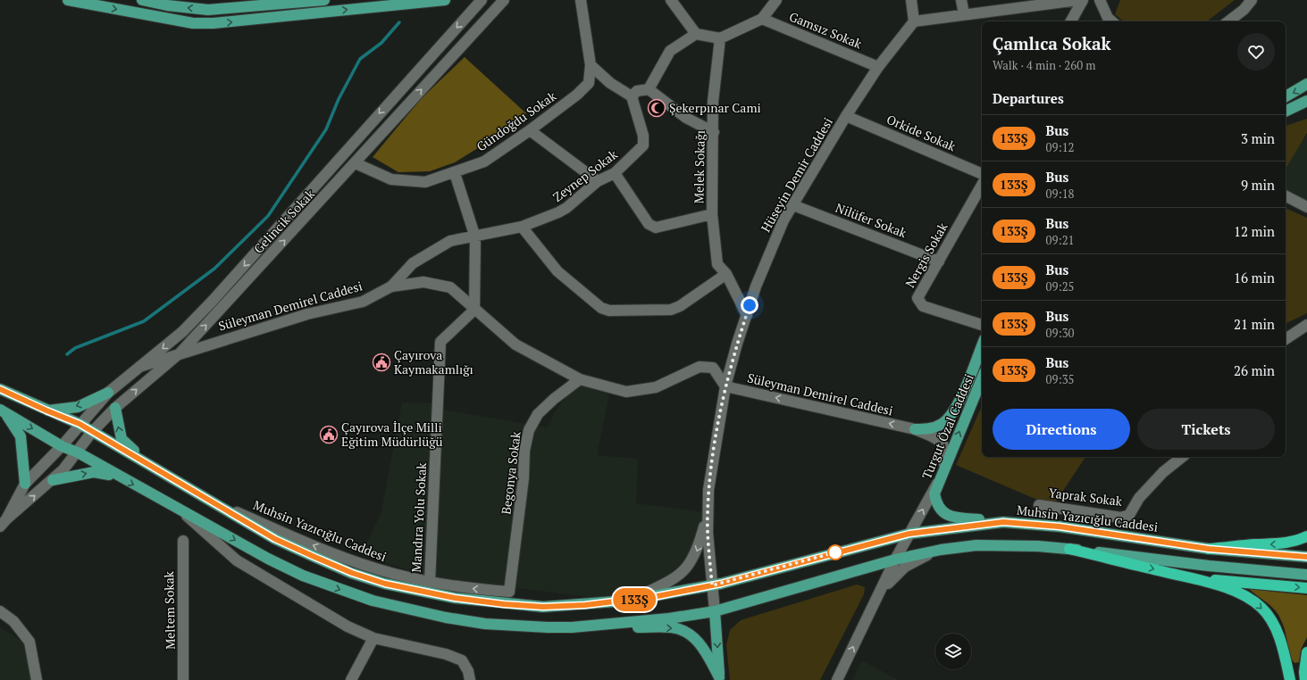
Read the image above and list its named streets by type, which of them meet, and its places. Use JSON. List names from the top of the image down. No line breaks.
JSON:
{"streets":{"main road":["Turgut Özal Caddesi","Muhsin Yazıcığlu Caddesi"],"street":["Gamsız Sokak","Gündoğdu Sokak","Orkide Sokak","Melek Sokağı","Hüseyin Demir Caddesi","Zeynep Sokak","Nilüfer Sokak","Gelincik Sokak","Nergis Sokak","Süleyman Demirel Caddesi","Begonya Sokak","Yaprak Sokak","Mandıra Yolu Sokak","Meltem Sokak"]},"crossings":[["Gamsız Sokak","Hüseyin Demir Caddesi"],["Gündoğdu Sokak","Gelincik Sokak"],["Orkide Sokak","Hüseyin Demir Caddesi"],["Melek Sokağı","Hüseyin Demir Caddesi"],["Hüseyin Demir Caddesi","Nilüfer Sokak"],["Hüseyin Demir Caddesi","Süleyman Demirel Caddesi"],["Hüseyin Demir Caddesi","Muhsin Yazıcığlu Caddesi"],["Zeynep Sokak","Süleyman Demirel Caddesi"],["Nilüfer Sokak","Nergis Sokak"],["Gelincik Sokak","Süleyman Demirel Caddesi"],["Gelincik Sokak","Muhsin Yazıcığlu Caddesi"],["Süleyman Demirel Caddesi","Turgut Özal Caddesi"],["Süleyman Demirel Caddesi","Begonya Sokak"],["Süleyman Demirel Caddesi","Mandıra Yolu Sokak"],["Süleyman Demirel Caddesi","Muhsin Yazıcığlu Caddesi"],["Turgut Özal Caddesi","Muhsin Yazıcığlu Caddesi"],["Begonya Sokak","Muhsin Yazıcığlu Caddesi"],["Mandıra Yolu Sokak","Muhsin Yazıcığlu Caddesi"]],"places":{"mosque":["Şekerpınar Cami"],"public building":["Çayırova Kaymakamlığı","Çayırova İlçe Milli Eğitim Müdürlüğü"]},"lines":["bus line 133Ş"],"page":{"on_map":"133Ş","heading":[["Çamlıca Sokak","Walk · 4 min · 260 m"],"Departures"],"list":[{"mark":"133Ş","name":"Bus","note":"09:12","value":"3 min"},{"mark":"133Ş","name":"Bus","note":"09:18","value":"9 min"},{"mark":"133Ş","name":"Bus","note":"09:21","value":"12 min"},{"mark":"133Ş","name":"Bus","note":"09:25","value":"16 min"},{"mark":"133Ş","name":"Bus","note":"09:30","value":"21 min"},{"mark":"133Ş","name":"Bus","note":"09:35","value":"26 min"}],"buttons":["Directions","Tickets"]}}
